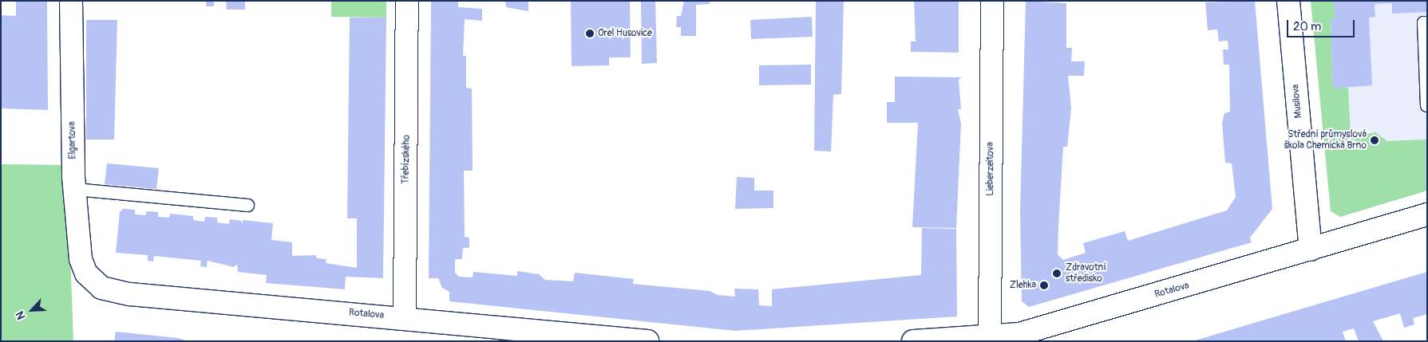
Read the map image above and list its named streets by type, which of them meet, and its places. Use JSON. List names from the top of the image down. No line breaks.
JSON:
{"streets":{"street":["Musilova","Elgartova","Třebízského","Lieberzeitova","Rotalova"]},"crossings":[["Musilova","Rotalova"],["Elgartova","Rotalova"],["Třebízského","Rotalova"],["Lieberzeitova","Rotalova"]],"places":["Orel Husovice","Střední průmyslová škola Chemická Brno","Zdravotní středisko","Zlehka"],"scale_bar":"20 m","north":"bottom left"}
